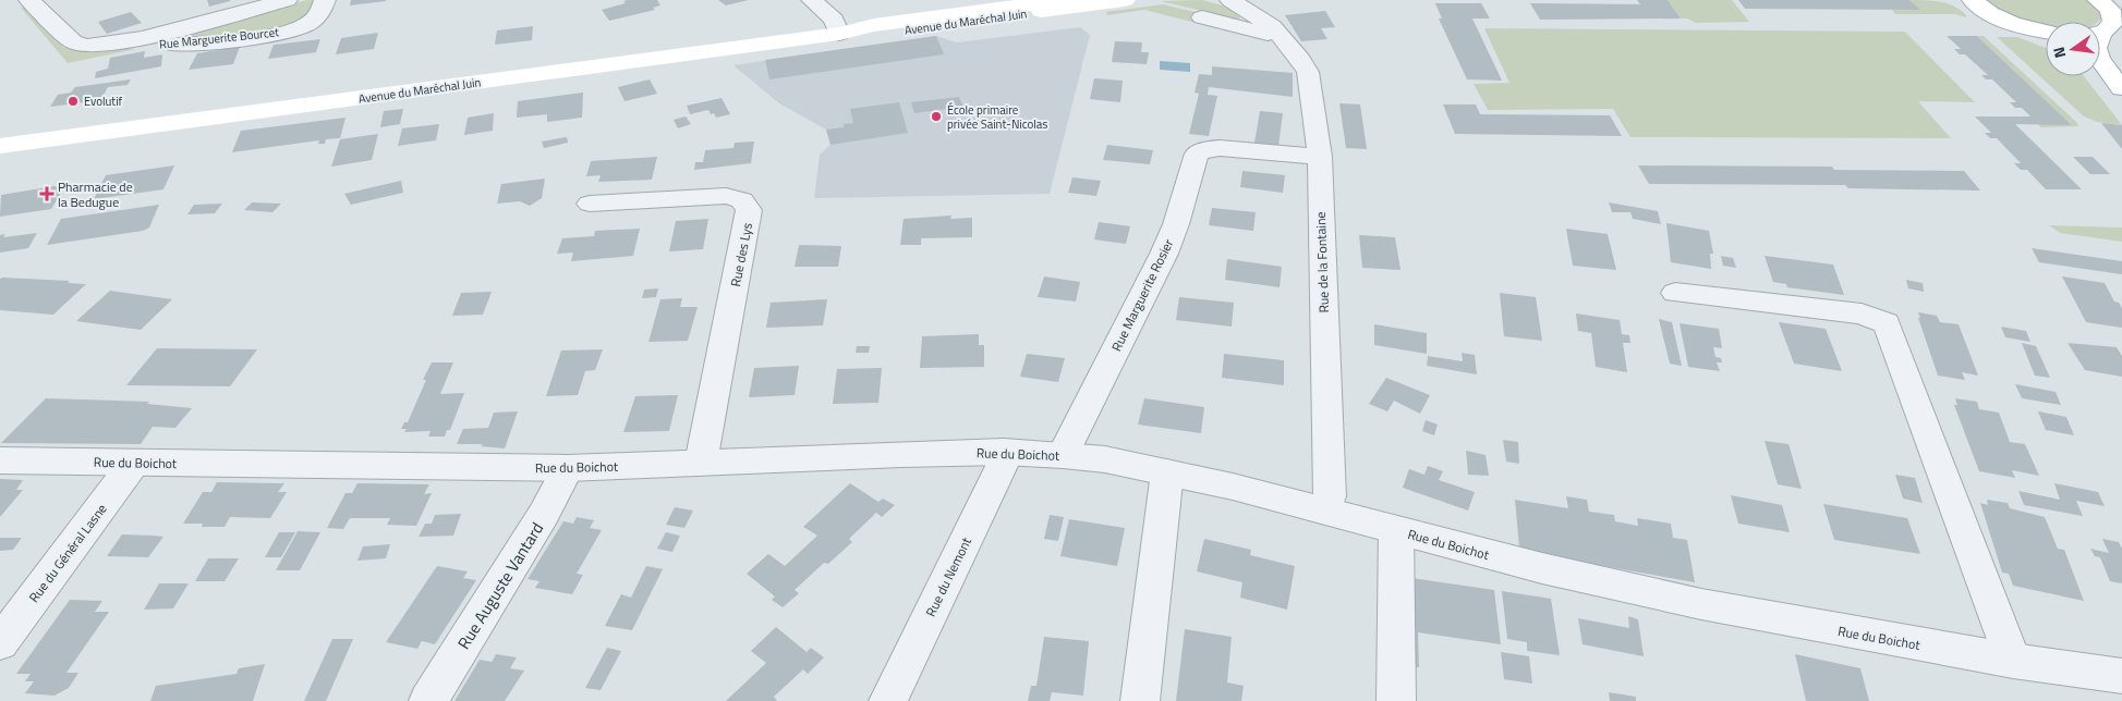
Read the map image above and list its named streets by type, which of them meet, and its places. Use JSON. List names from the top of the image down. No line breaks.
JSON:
{"streets":{"main road":["Avenue du Maréchal Juin"],"street":["Rue Marguerite Bourcet","Rue des Lys","Rue de la Fontaine","Rue Marguerite Rosier","Rue du Boichot","Rue du Général Lasne","Rue du Nemont","Rue Auguste Vantard"]},"crossings":[["Rue des Lys","Rue du Boichot"],["Rue de la Fontaine","Rue Marguerite Rosier"],["Rue de la Fontaine","Rue du Boichot"],["Rue Marguerite Rosier","Rue du Boichot"],["Rue du Boichot","Rue du Général Lasne"],["Rue du Boichot","Rue du Nemont"],["Rue du Boichot","Rue Auguste Vantard"]],"places":{"other":["Evolutif","École primaire privée Saint-Nicolas"],"health":["Pharmacie de la Bedugue"]},"north":"left"}
